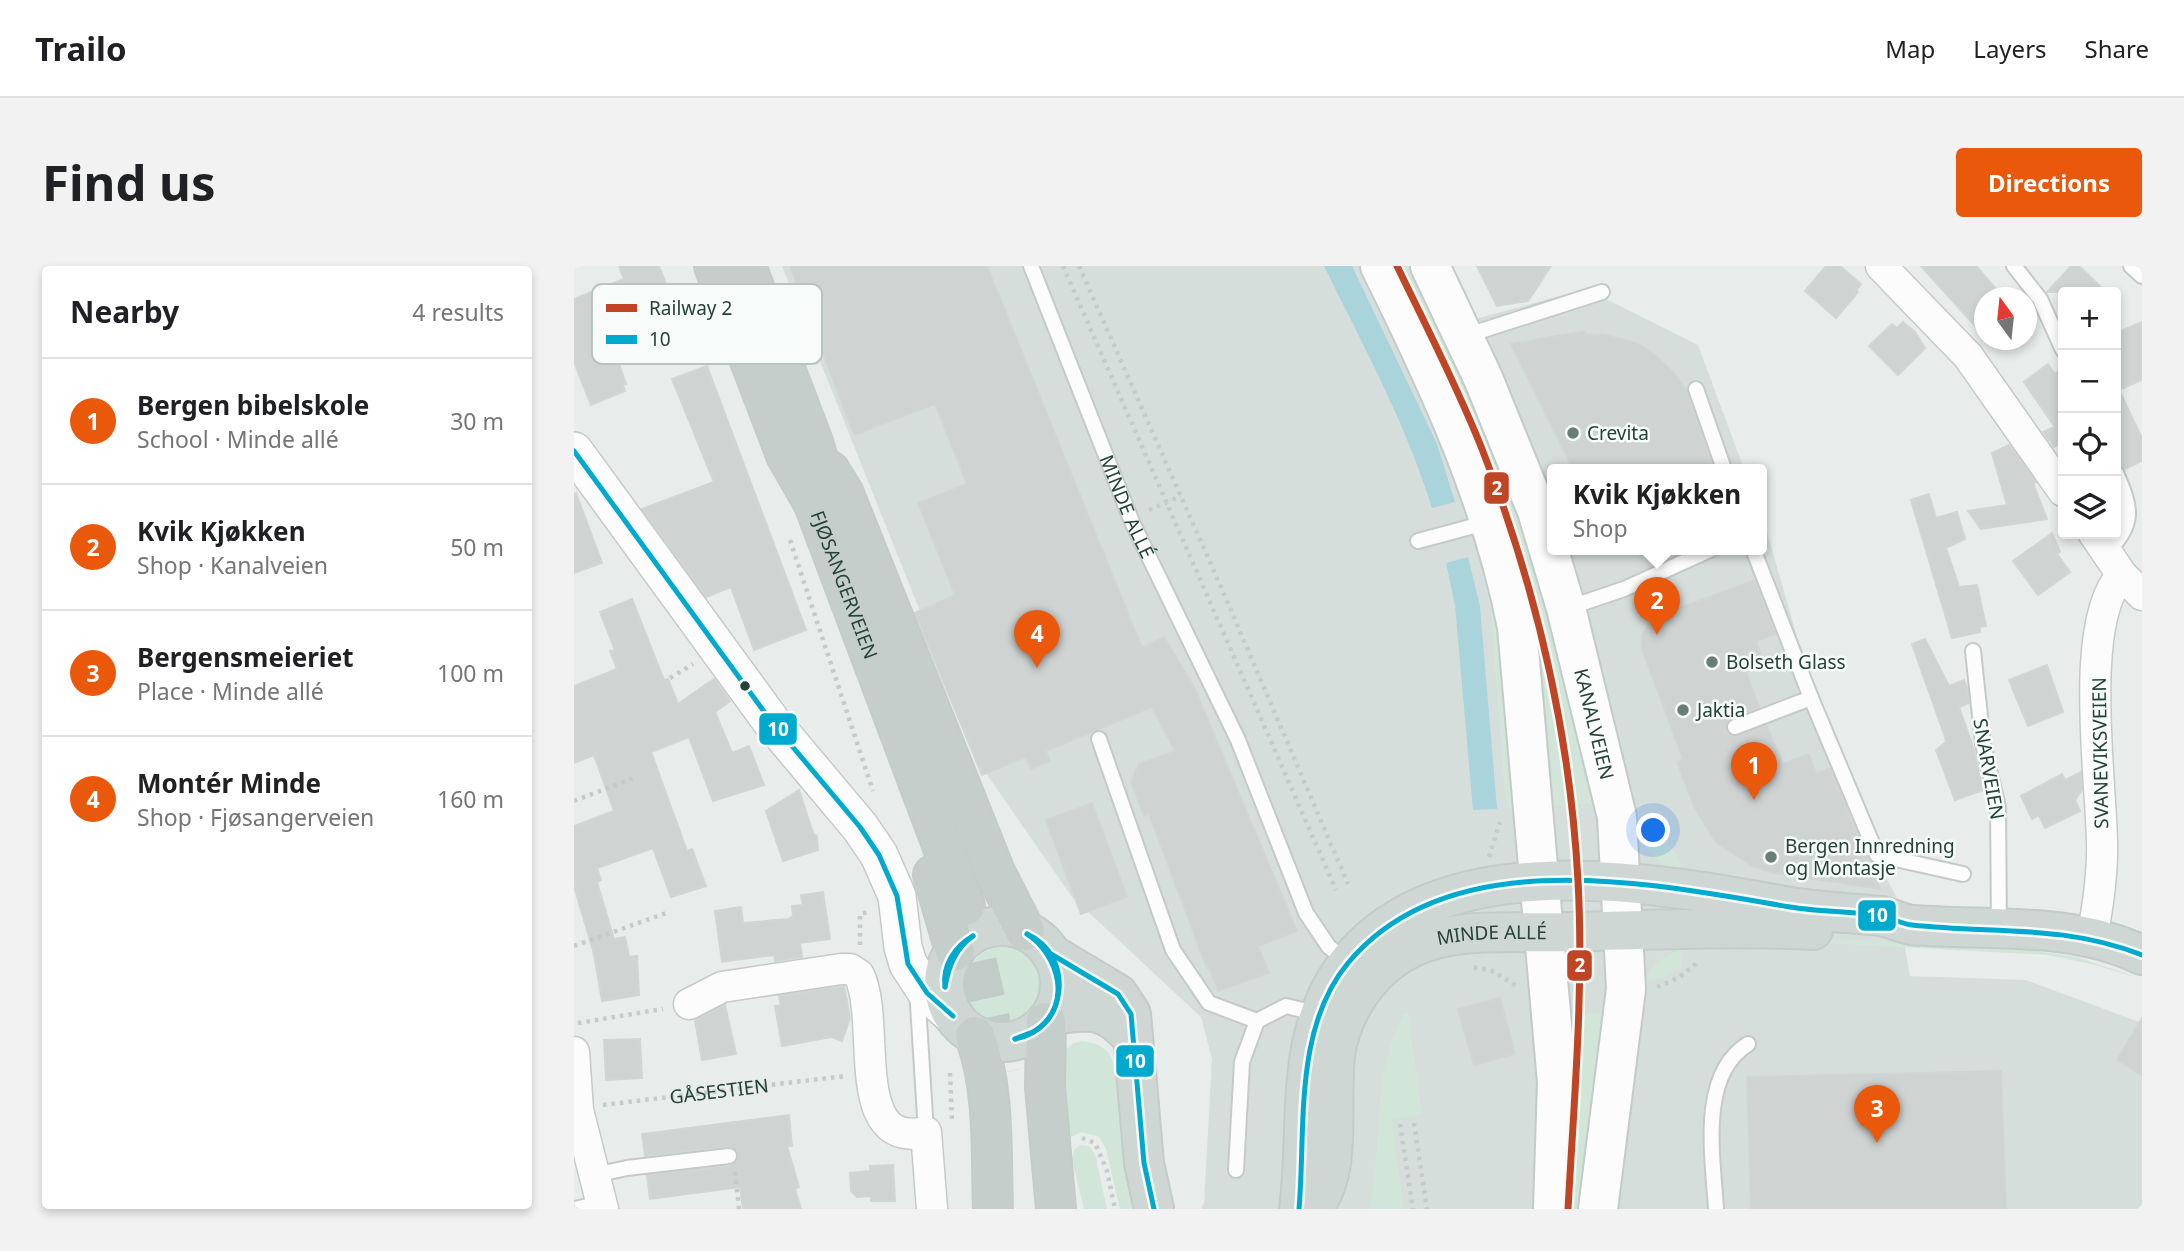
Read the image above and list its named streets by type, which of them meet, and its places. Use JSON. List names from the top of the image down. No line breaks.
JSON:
{"streets":{"highway":["FJØSANGERVEIEN"],"main road":["MINDE ALLÉ","KANALVEIEN"],"street":["SVANEVIKSVEIEN"],"lane":["SNARVEIEN"],"path":["GÅSESTIEN"]},"crossings":[["MINDE ALLÉ","KANALVEIEN"],["MINDE ALLÉ","SVANEVIKSVEIEN"],["MINDE ALLÉ","SNARVEIEN"]],"places":["Crevita","Bolseth Glass","Jaktia","Bergen Innredning og Montasje"],"lines":["rail line 2","transit line 10"],"legend":["Railway 2","10"],"north":"top","page":{"header":"Trailo","nav":["Map","Layers","Share"],"buttons":"Directions","title":"Find us","heading":["Nearby","4 results"],"map_buttons":["+","−"],"list":[{"mark":"1","name":"Bergen bibelskole","note":"School · Minde allé","value":"30 m"},{"mark":"2","name":"Kvik Kjøkken","note":"Shop · Kanalveien","value":"50 m"},{"mark":"3","name":"Bergensmeieriet","note":"Place · Minde allé","value":"100 m"},{"mark":"4","name":"Montér Minde","note":"Shop · Fjøsangerveien","value":"160 m"}],"popup":["Kvik Kjøkken","Shop"],"pins":["2","4","1","3"]}}
